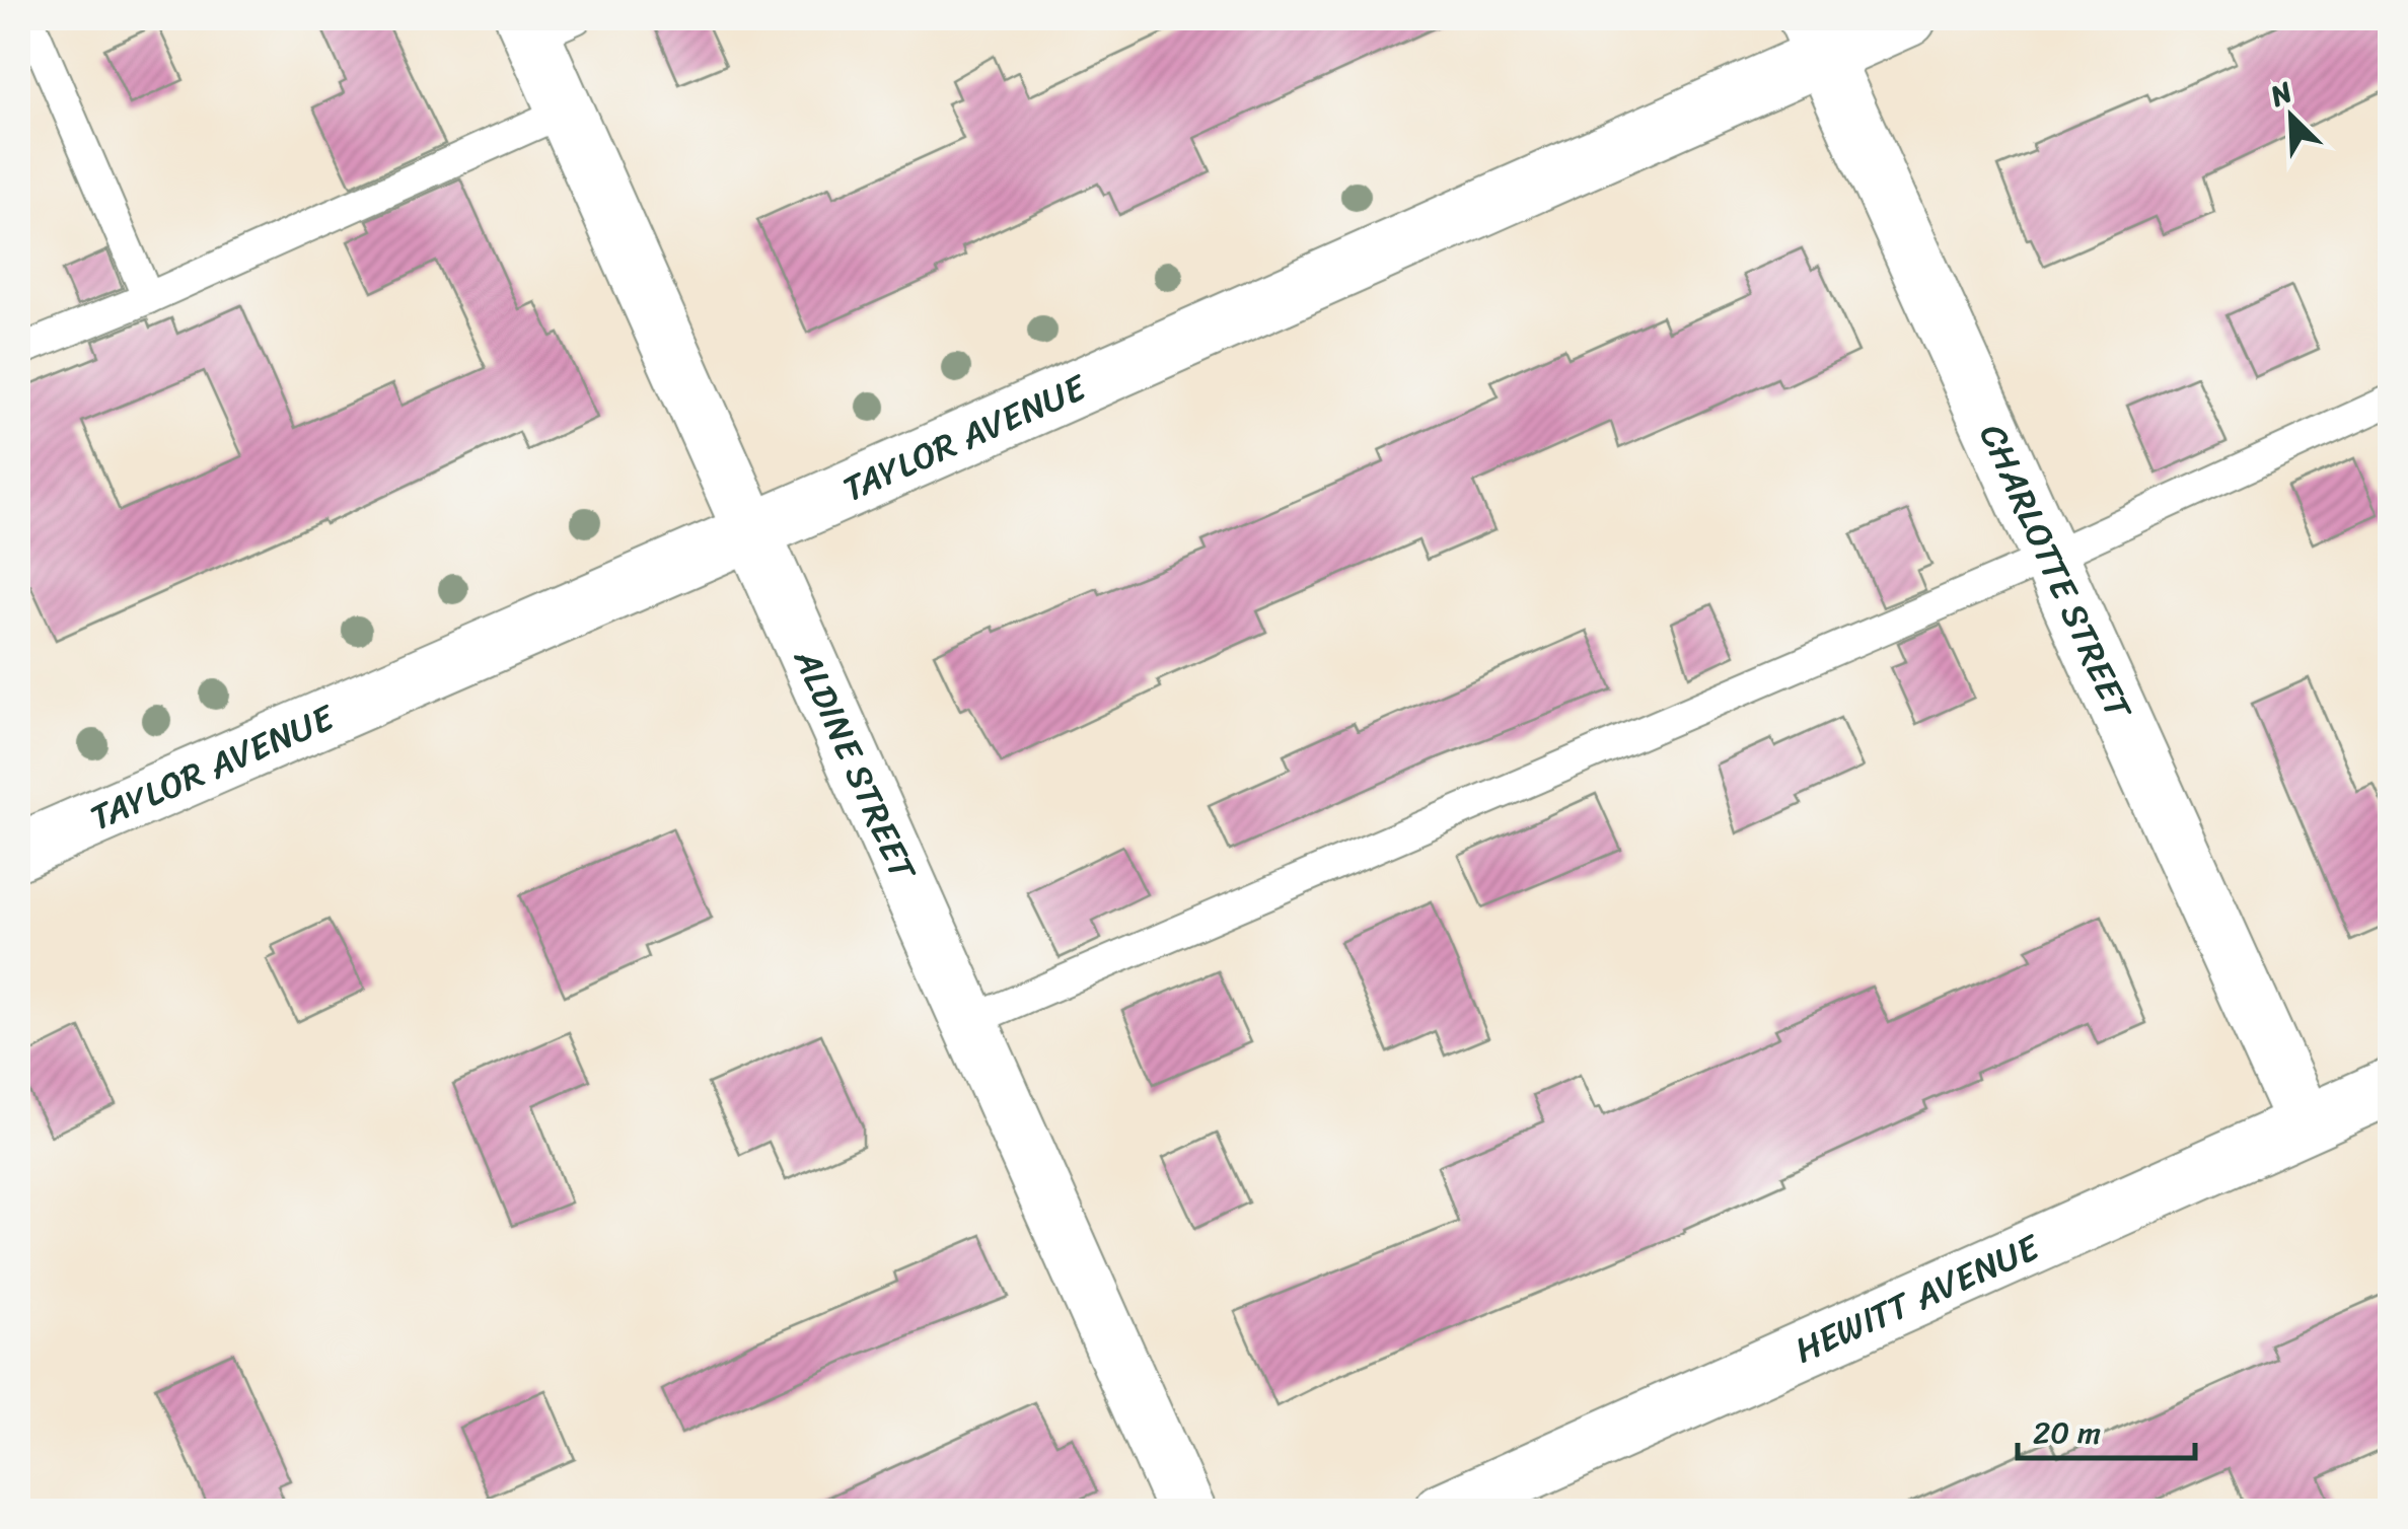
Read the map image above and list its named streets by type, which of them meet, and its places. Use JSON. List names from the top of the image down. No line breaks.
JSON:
{"streets":{"street":["TAYLOR AVENUE","CHARLOTTE STREET","ALDINE STREET","HEWITT AVENUE"]},"crossings":[["TAYLOR AVENUE","CHARLOTTE STREET"],["TAYLOR AVENUE","ALDINE STREET"],["CHARLOTTE STREET","HEWITT AVENUE"]],"scale_bar":"20 m","north":"top left"}
